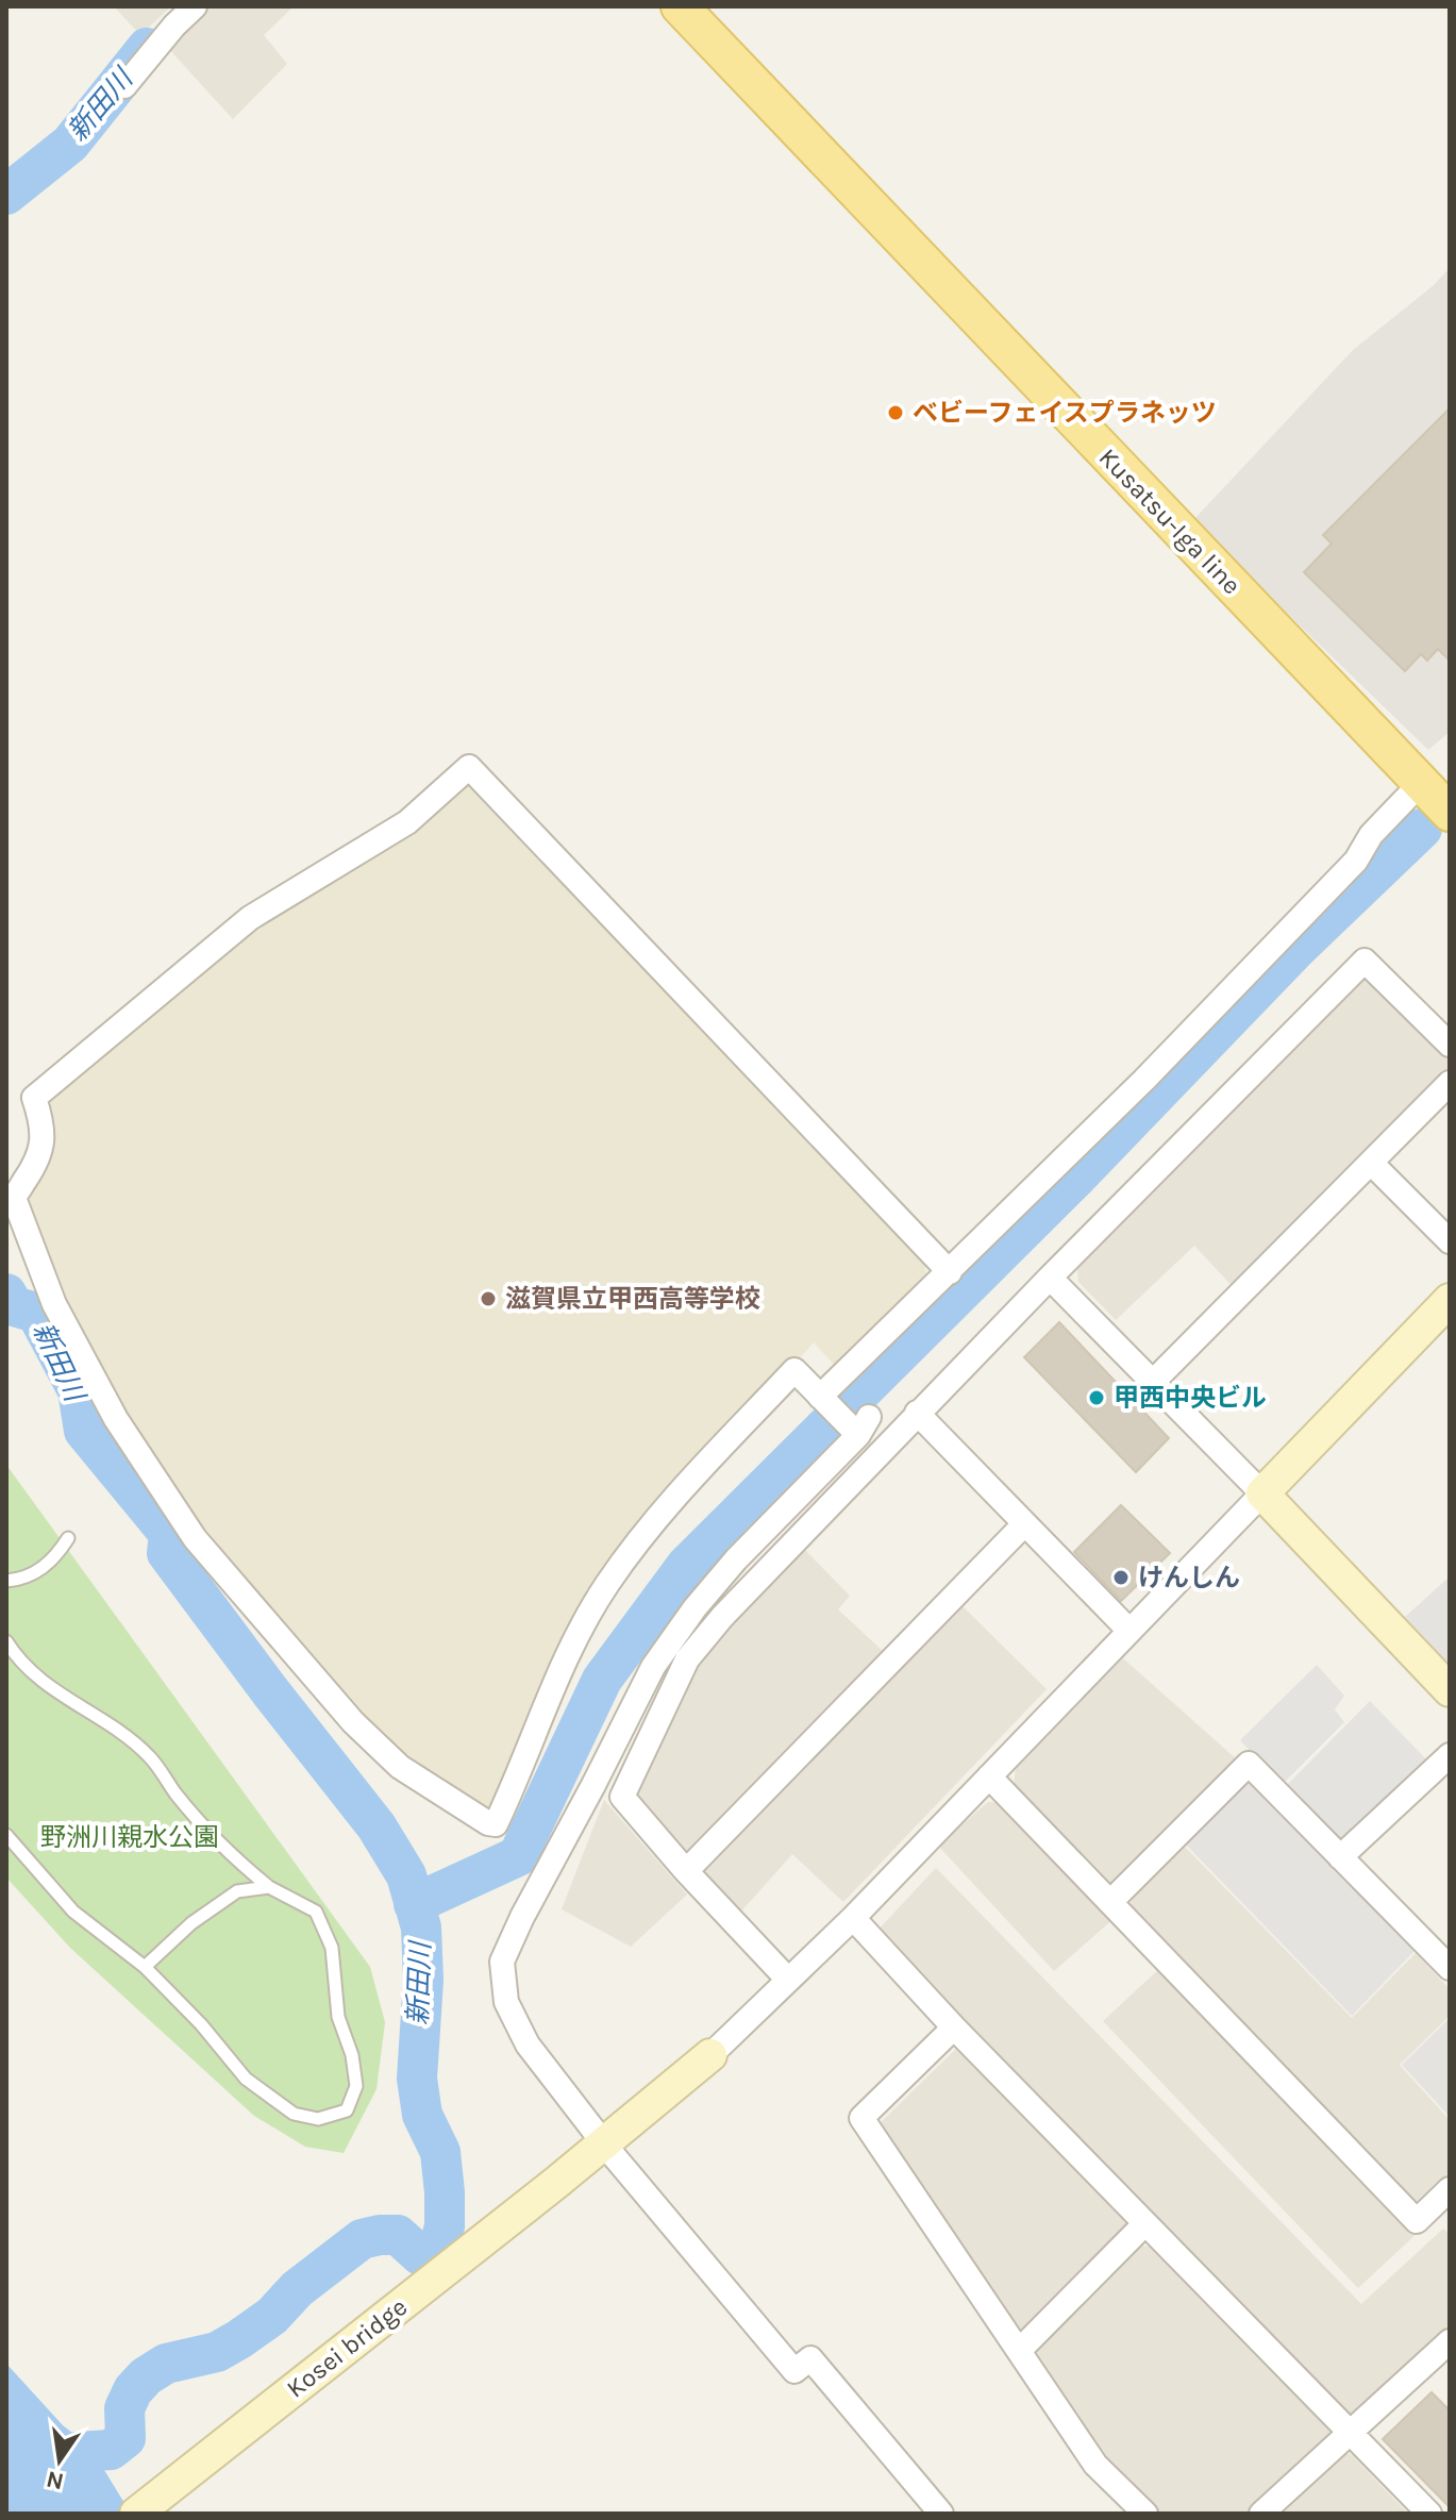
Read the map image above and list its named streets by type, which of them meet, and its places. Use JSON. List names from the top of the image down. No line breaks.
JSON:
{"streets":{"main road":["Kusatsu-Iga line"],"street":["Kosei bridge"]},"water":["新田川"],"parks":["野洲川親水公園"],"places":["ベビーフェイスプラネッツ","滋賀県立甲西高等学校","甲西中央ビル","けんしん"],"north":"bottom"}
